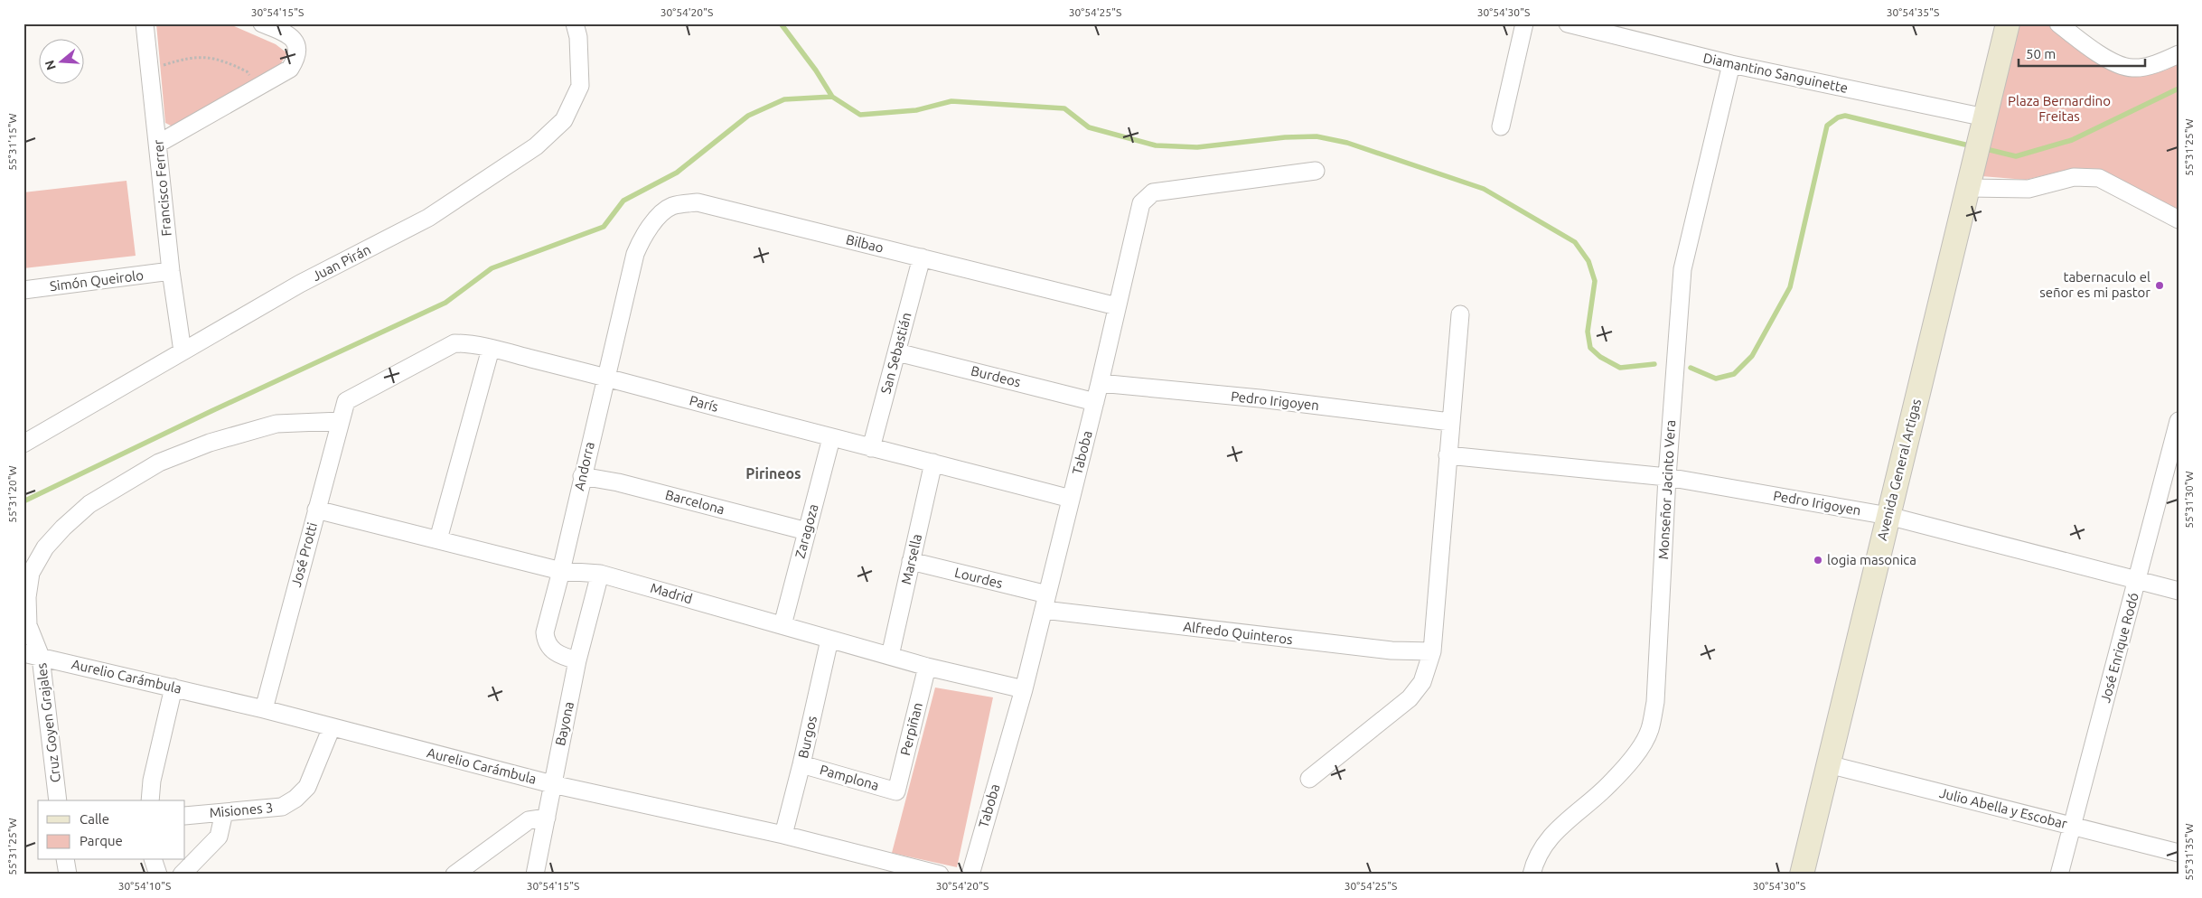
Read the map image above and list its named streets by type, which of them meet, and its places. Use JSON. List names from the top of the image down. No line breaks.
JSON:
{"streets":{"main road":["Avenida General Artigas"],"street":["Diamantino Sanguinette","Francisco Ferrer","Bilbao","Juan Pirán","Simón Queirolo","San Sebastián","Burdeos","Pedro Irigoyen","París","Taboba","Andorra","Monseñor Jacinto Vera","Barcelona","Zaragoza","José Protti","Marsella","Lourdes","Madrid","Alfredo Quinteros","José Enrique Rodó","Aurelio Carámbula","Cruz Goyen Grajales","Bayona","Perpiñan","Burgos","Pamplona","Julio Abella y Escobar","Misiones 3"]},"crossings":[["Diamantino Sanguinette","Avenida General Artigas"],["Diamantino Sanguinette","Monseñor Jacinto Vera"],["Francisco Ferrer","Juan Pirán"],["Francisco Ferrer","Simón Queirolo"],["Bilbao","San Sebastián"],["Bilbao","Taboba"],["Bilbao","Andorra"],["San Sebastián","Burdeos"],["San Sebastián","París"],["Burdeos","Taboba"],["Pedro Irigoyen","Taboba"],["Pedro Irigoyen","Avenida General Artigas"],["Pedro Irigoyen","Monseñor Jacinto Vera"],["Pedro Irigoyen","José Enrique Rodó"],["París","Taboba"],["París","Andorra"],["París","Zaragoza"],["París","José Protti"],["París","Marsella"],["Taboba","Lourdes"],["Taboba","Madrid"],["Taboba","Alfredo Quinteros"],["Andorra","Barcelona"],["Andorra","Madrid"],["Andorra","Bayona"],["Avenida General Artigas","Julio Abella y Escobar"],["Barcelona","Zaragoza"],["Zaragoza","Madrid"],["José Protti","Madrid"],["José Protti","Aurelio Carámbula"],["José Protti","Cruz Goyen Grajales"],["Marsella","Lourdes"],["Marsella","Madrid"],["Lourdes","Alfredo Quinteros"],["Madrid","Bayona"],["Madrid","Perpiñan"],["Madrid","Burgos"],["José Enrique Rodó","Julio Abella y Escobar"],["Aurelio Carámbula","Cruz Goyen Grajales"],["Aurelio Carámbula","Bayona"],["Aurelio Carámbula","Burgos"],["Aurelio Carámbula","Misiones 3"],["Perpiñan","Pamplona"],["Burgos","Pamplona"]],"districts":["Pirineos"],"parks":["Plaza Bernardino Freitas"],"places":["tabernaculo el señor es mi pastor","logia masonica"],"legend":["Calle","Parque"],"scale_bar":"50 m","north":"left","coordinates":["30°54'15\"S","30°54'20\"S","30°54'25\"S","30°54'30\"S","30°54'35\"S","55°31'15\"W","55°31'25\"W","55°31'20\"W","55°31'30\"W","55°31'35\"W","30°54'10\"S"]}
